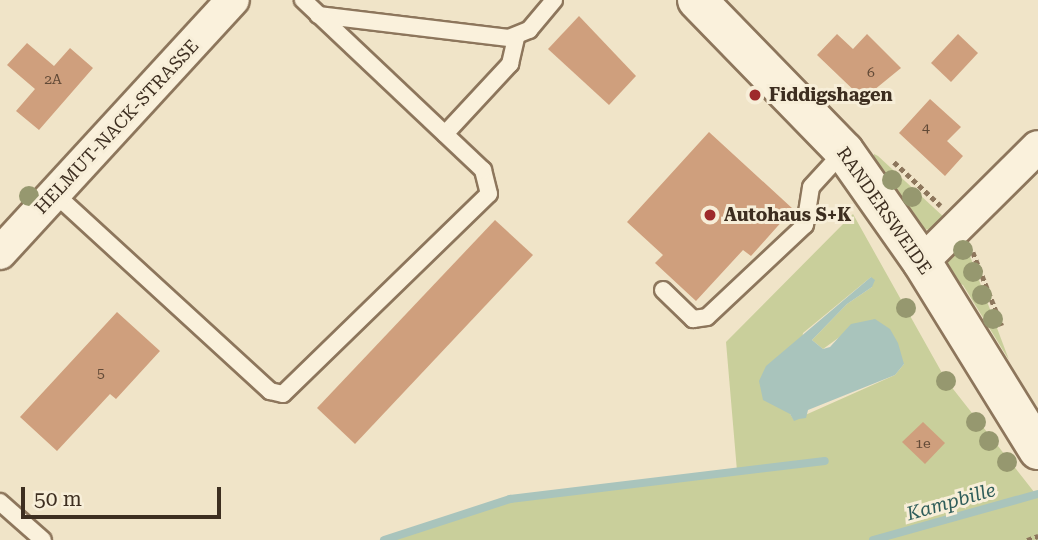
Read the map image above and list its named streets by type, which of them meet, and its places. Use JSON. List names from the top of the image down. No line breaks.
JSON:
{"streets":{"street":["HELMUT-NACK-STRASSE","RANDERSWEIDE"]},"water":["Kampbille"],"places":["Fiddigshagen","Autohaus S+K"],"house_numbers":["6","2A","4","5","1e"],"scale_bar":"50 m"}
